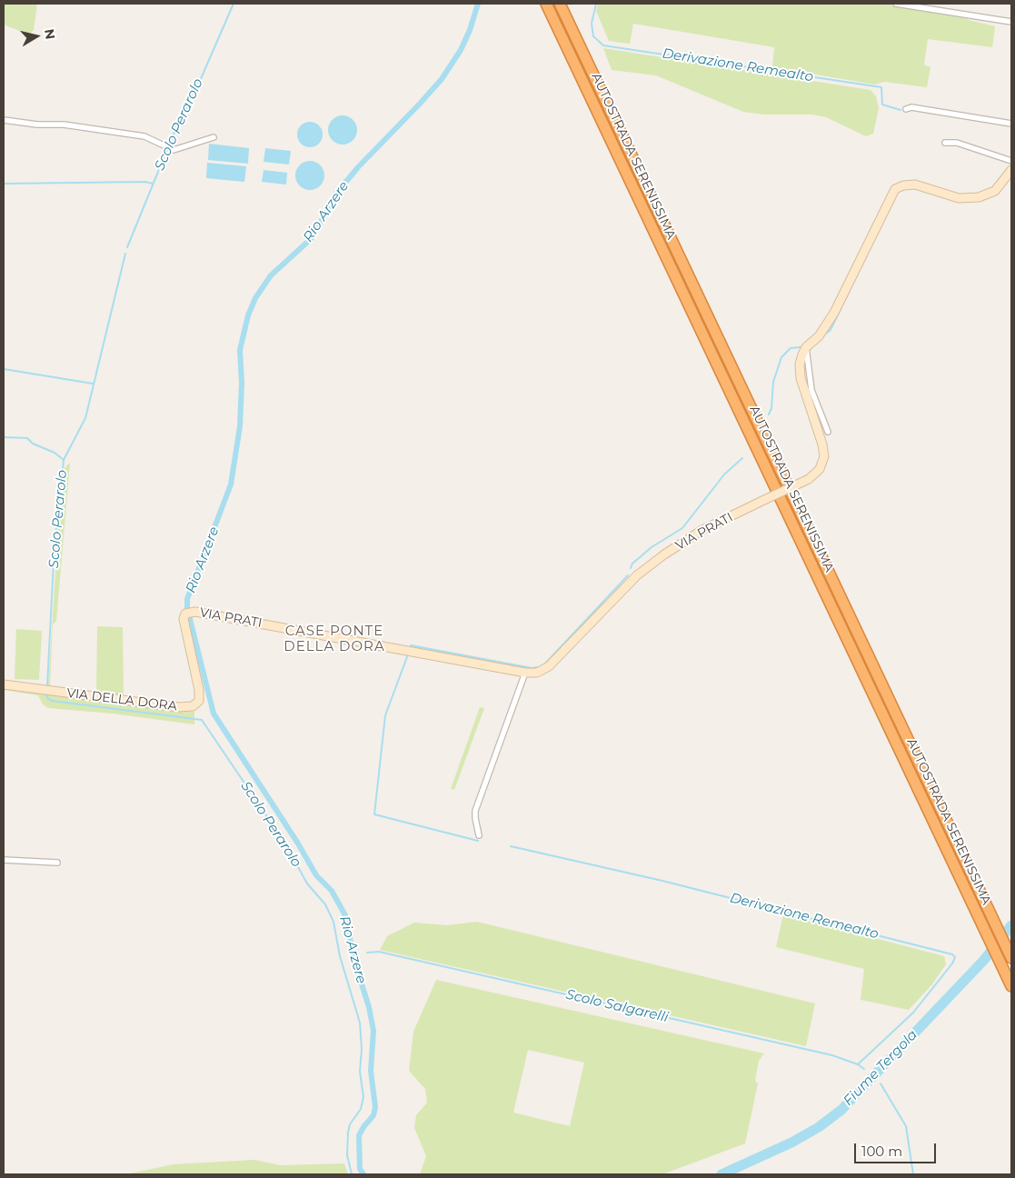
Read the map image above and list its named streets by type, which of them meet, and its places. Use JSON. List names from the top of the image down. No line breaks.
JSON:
{"streets":{"highway":["AUTOSTRADA SERENISSIMA"],"street":["VIA PRATI","VIA DELLA DORA"]},"crossings":[["VIA PRATI","VIA DELLA DORA"]],"districts":["CASE PONTE DELLA DORA"],"water":["Derivazione Remealto","Scolo Perarolo","Rio Arzere","Scolo Salgarelli","Fiume Tergola"],"scale_bar":"100 m","north":"right"}
